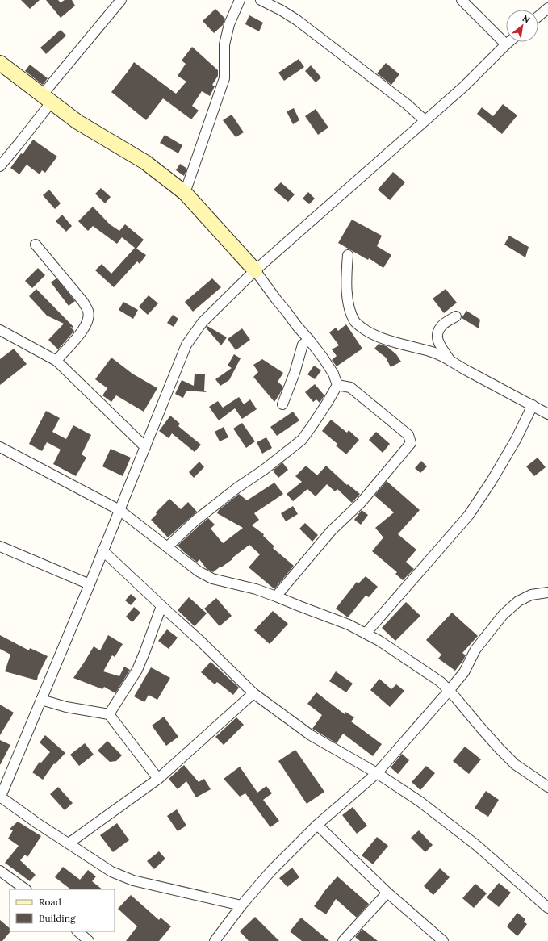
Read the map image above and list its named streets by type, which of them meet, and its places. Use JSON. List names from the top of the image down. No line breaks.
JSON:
{"legend":["Road","Building"],"north":"top right"}
